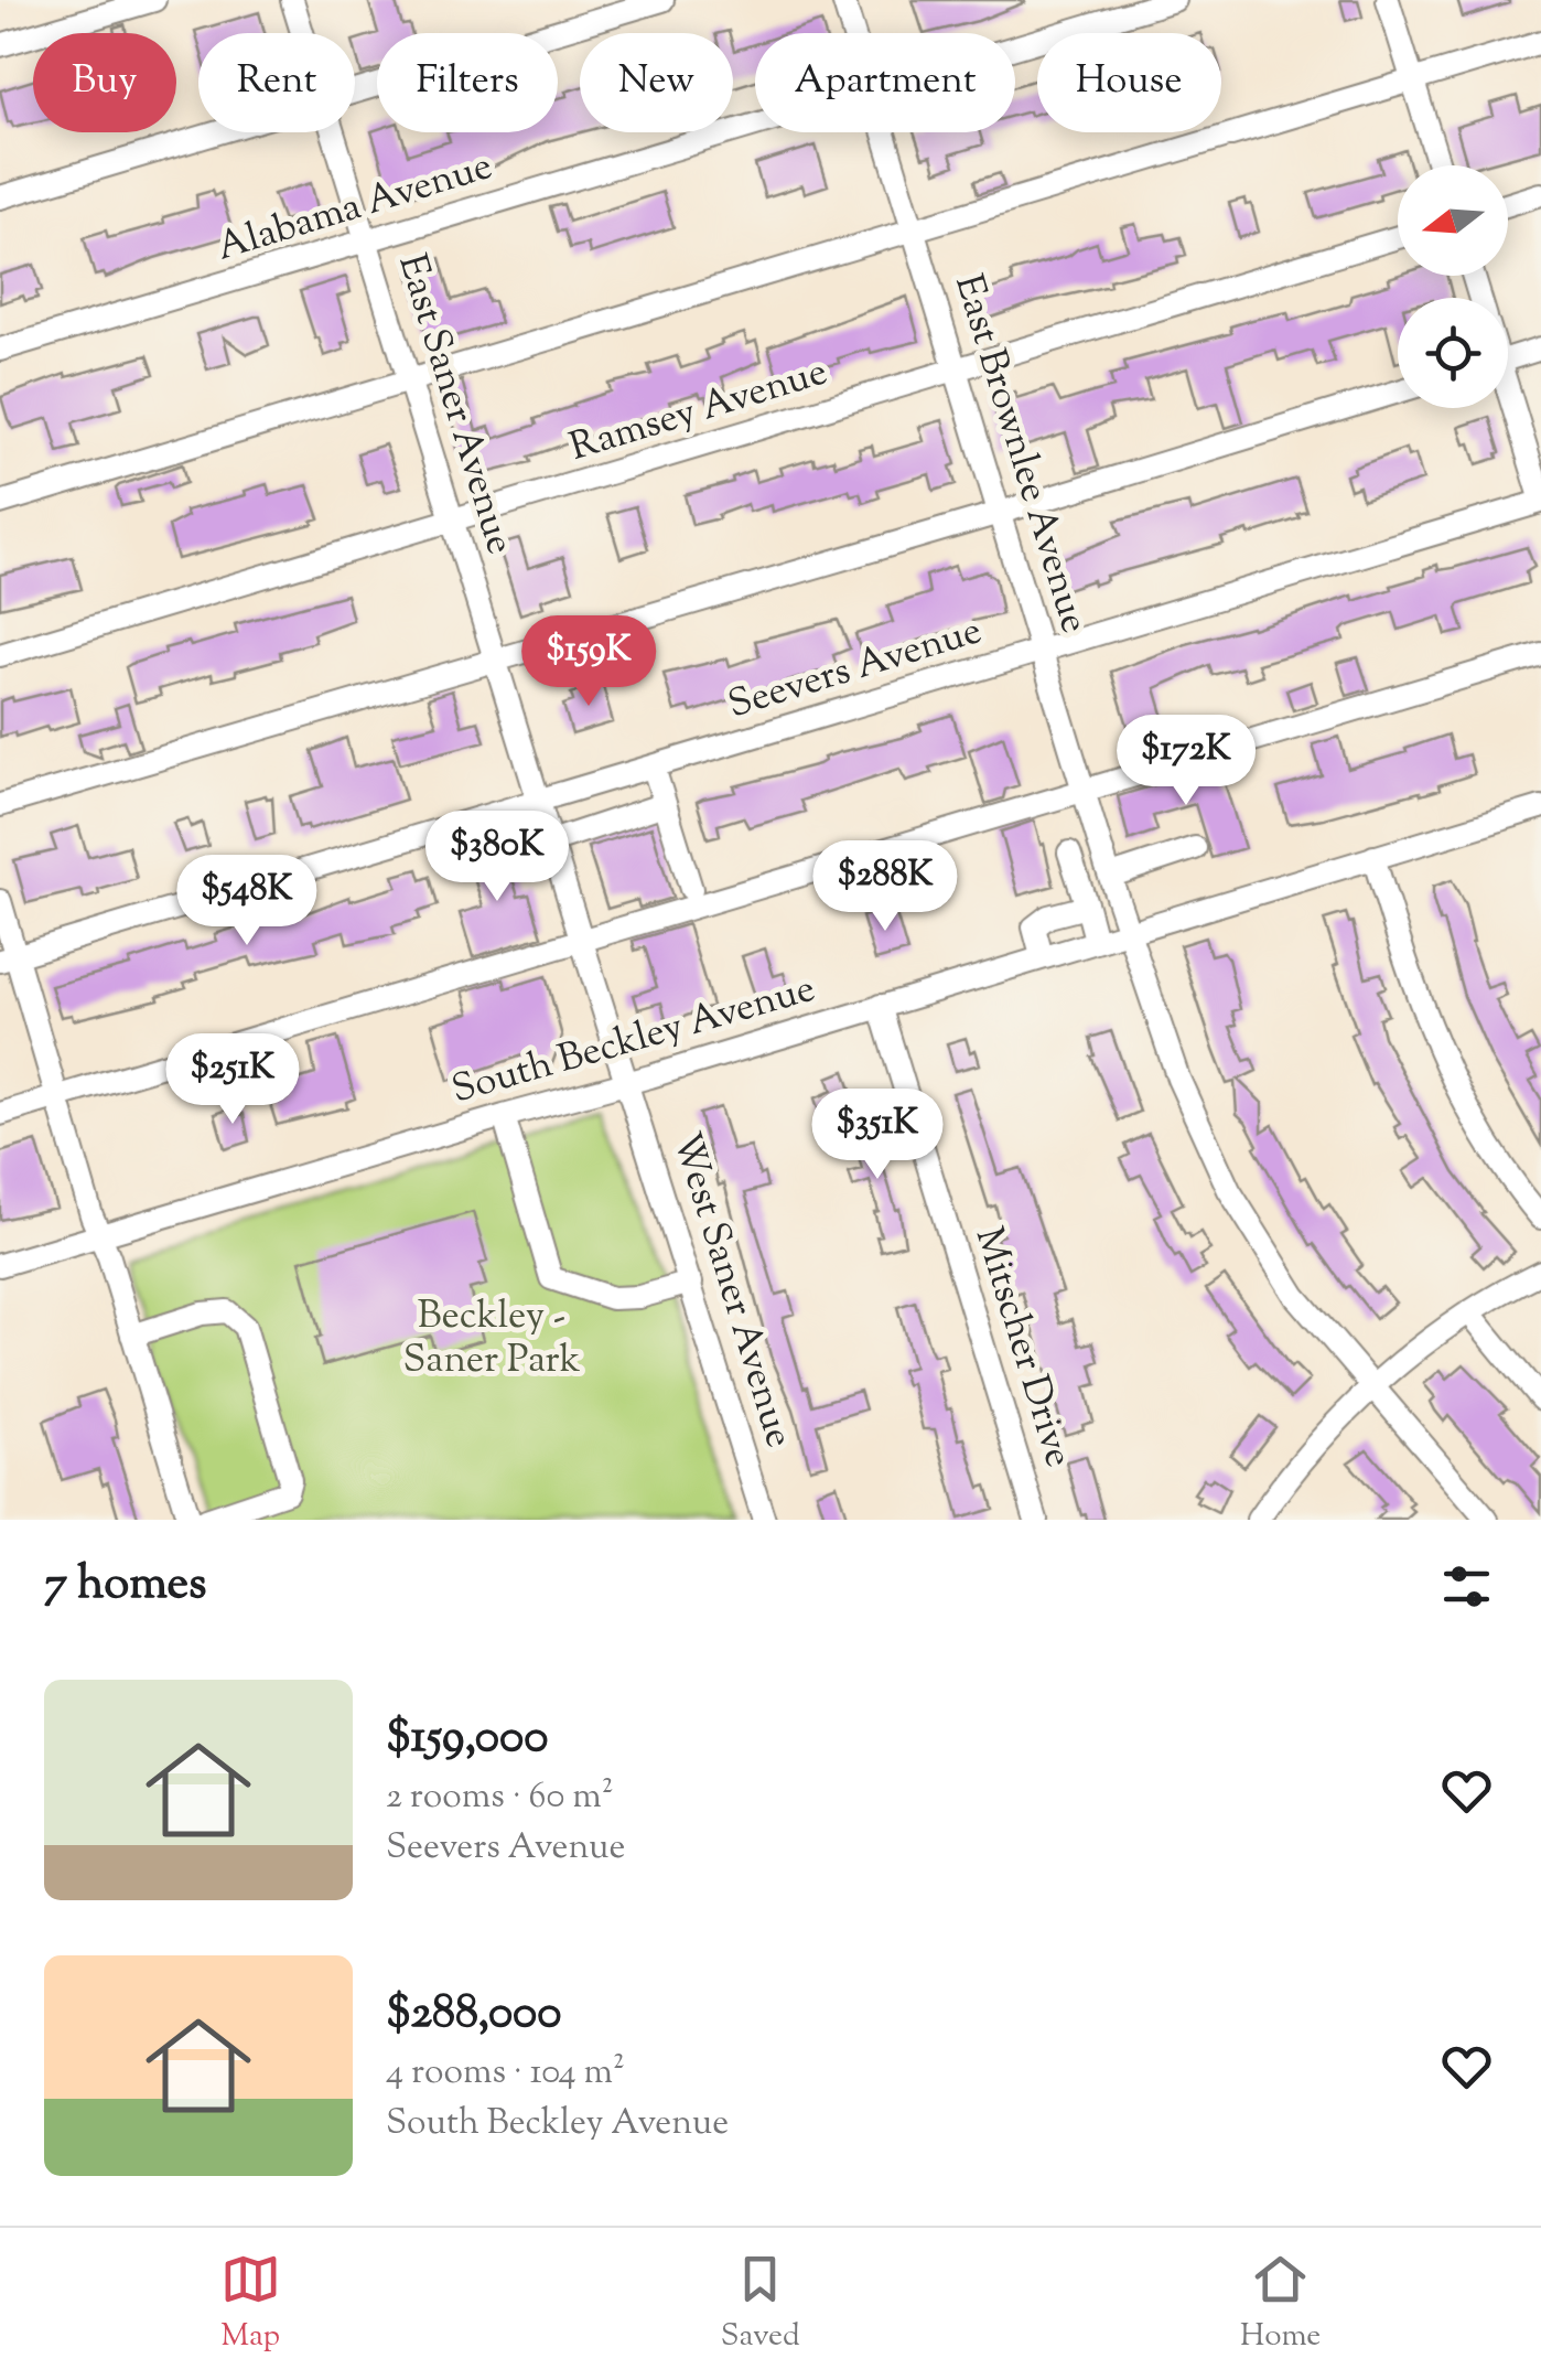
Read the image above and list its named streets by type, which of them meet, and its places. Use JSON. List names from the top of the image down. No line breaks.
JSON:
{"streets":{"street":["Alabama Avenue","East Saner Avenue","Ramsey Avenue","East Brownlee Avenue","Seevers Avenue","South Beckley Avenue","West Saner Avenue","Mitscher Drive"]},"crossings":[["Alabama Avenue","East Saner Avenue"],["East Saner Avenue","Ramsey Avenue"],["East Saner Avenue","Seevers Avenue"],["East Saner Avenue","South Beckley Avenue"],["East Saner Avenue","West Saner Avenue"],["Ramsey Avenue","East Brownlee Avenue"],["East Brownlee Avenue","Seevers Avenue"],["East Brownlee Avenue","South Beckley Avenue"],["South Beckley Avenue","West Saner Avenue"],["South Beckley Avenue","Mitscher Drive"]],"parks":["Beckley - Saner Park"],"north":"left","page":{"chip":["Buy","Rent","Filters","New","Apartment","House"],"price":["$159K","$172K","$380K","$288K","$548K","$251K","$351K"],"heading":"7 homes","list":[{"name":"$159,000","note":"2 rooms · 60 m² · Seevers Avenue"},{"name":"$288,000","note":"4 rooms · 104 m² · South Beckley Avenue"}],"tabs":["Map","Saved","Home"]}}
